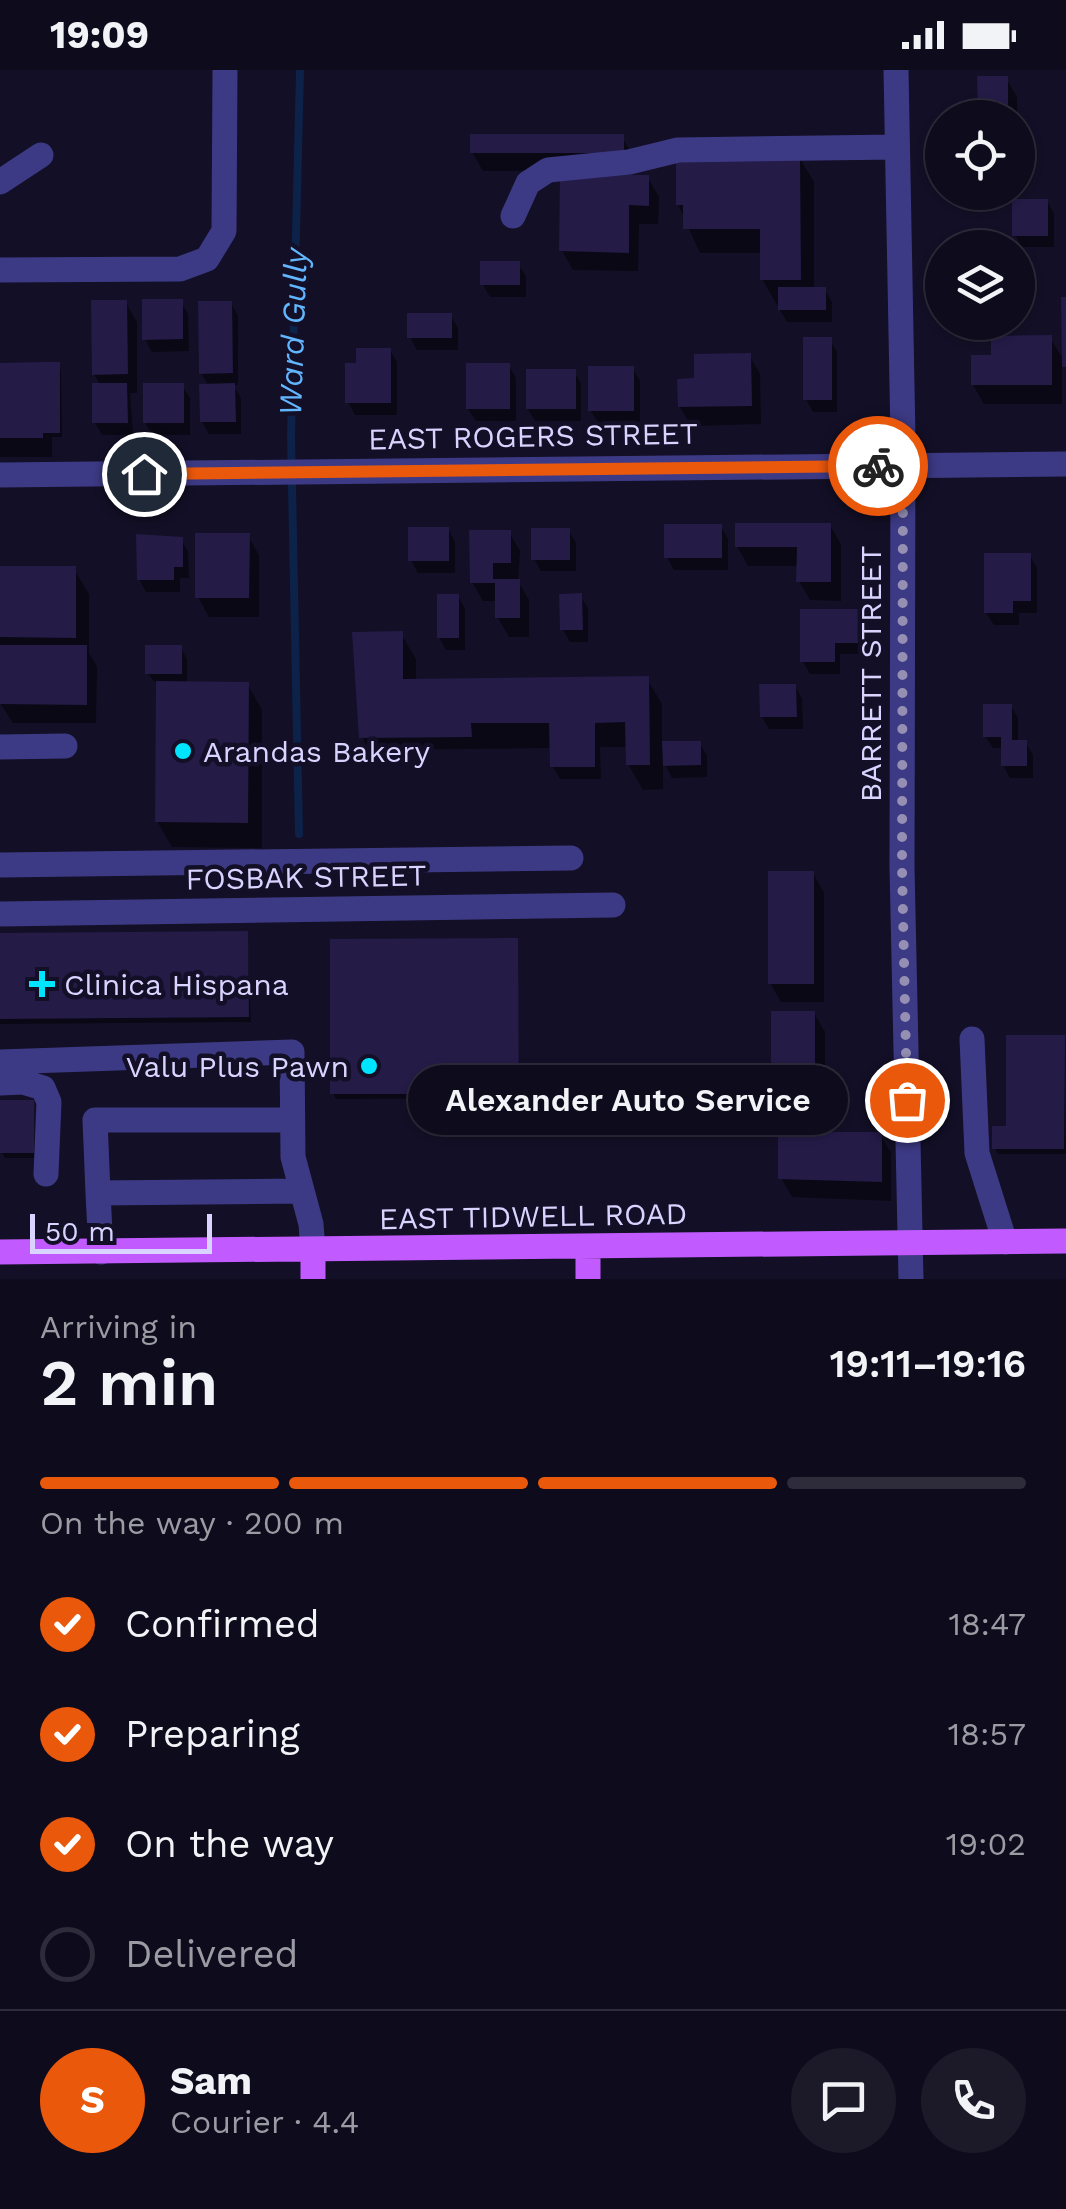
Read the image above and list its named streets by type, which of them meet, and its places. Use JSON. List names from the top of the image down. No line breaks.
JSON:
{"streets":{"main road":["EAST TIDWELL ROAD"],"street":["EAST ROGERS STREET","BARRETT STREET","FOSBAK STREET"]},"crossings":[["EAST ROGERS STREET","BARRETT STREET"],["BARRETT STREET","EAST TIDWELL ROAD"]],"water":["Ward Gully"],"places":{"other":["Arandas Bakery","Valu Plus Pawn","Alexander Auto Service"],"health":["Clinica Hispana"]},"scale_bar":"50 m","page":{"status":"19:09","bubble":"Alexander Auto Service","scale":"50 m","heading":["2 min","Arriving in","19:11–19:16"],"panel":["Sam","Courier · 4.4"],"bar":"On the way · 200 m","list":[["Confirmed","18:47"],["Preparing","18:57"],["On the way","19:02"],"Delivered"],"round":"S"}}
